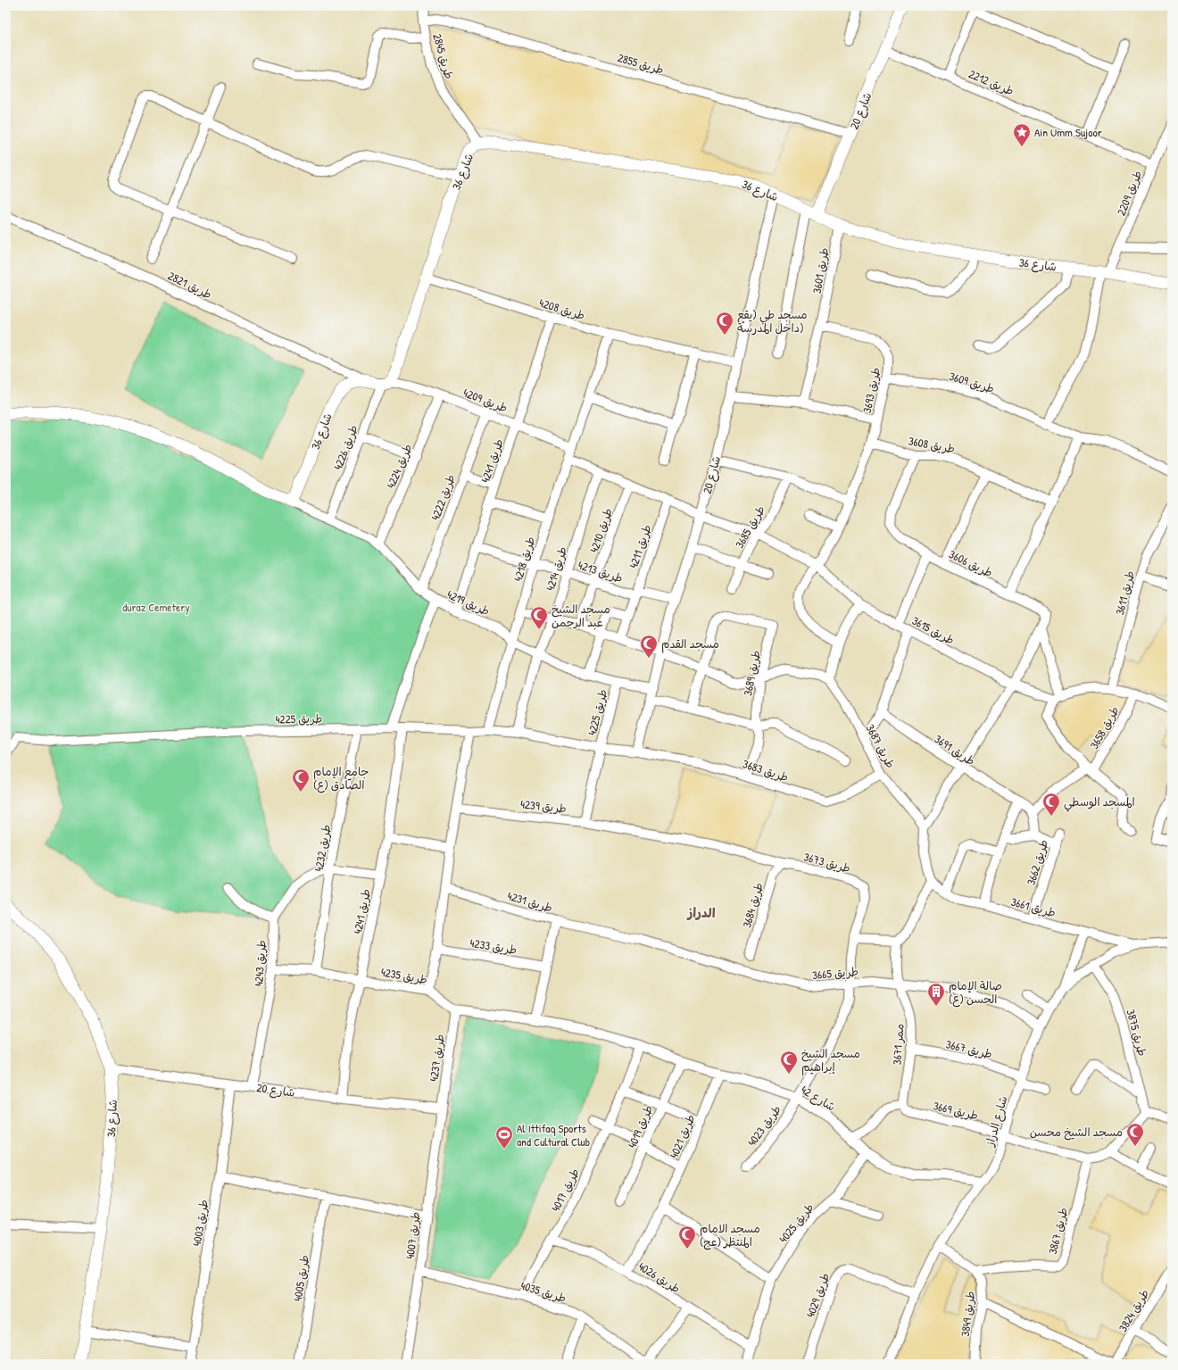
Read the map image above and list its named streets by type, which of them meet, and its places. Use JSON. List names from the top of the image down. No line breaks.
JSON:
{"streets":{"street":["طريق 2845","طريق 2855","طريق 2212","شارع 20","شارع 36","طريق 2209","طريق 3601","طريق 2821","طريق 4208","طريق 3609","طريق 3693","طريق 4209","طريق 3608","طريق 4226","طريق 4241","طريق 4224","طريق 4222","طريق 3685","طريق 4210","طريق 4211","طريق 4218","طريق 3606","طريق 4214","طريق 4213","طريق 3611","طريق 4219","طريق 3615","طريق 3689","طريق 4225","طريق 3658","طريق 3687","طريق 3691","طريق 3683","طريق 4239","طريق 4232","طريق 3673","طريق 3662","طريق 4231","طريق 3684","طريق 3661","طريق 4233","طريق 4243","طريق 3665","طريق 4235","طريق 3875","ممر 3671","طريق 3667","طريق 4237","شارع 42","طريق 3669","شارع الدراز","طريق 4023","طريق 4019","طريق 4021","طريق 4017","طريق 4003","طريق 4025","طريق 3867","طريق 4007","طريق 4026","طريق 4005","طريق 4035","طريق 4029","طريق 3824","طريق 3849"]},"crossings":[["طريق 2845","طريق 2855"],["طريق 2845","شارع 36"],["طريق 2855","شارع 20"],["طريق 2212","شارع 20"],["طريق 2212","طريق 2209"],["شارع 20","شارع 36"],["شارع 20","طريق 4208"],["شارع 20","طريق 4241"],["شارع 20","طريق 4213"],["شارع 20","طريق 4219"],["شارع 20","طريق 3615"],["شارع 20","طريق 4225"],["شارع 20","طريق 3683"],["شارع 20","طريق 4243"],["شارع 20","طريق 4237"],["شارع 20","طريق 4003"],["شارع 20","طريق 4007"],["شارع 36","طريق 2209"],["شارع 36","طريق 3601"],["شارع 36","طريق 2821"],["شارع 36","طريق 4208"],["شارع 36","طريق 4209"],["شارع 36","طريق 4226"],["شارع 36","طريق 4219"],["طريق 3601","طريق 3693"],["طريق 4208","طريق 4241"],["طريق 4208","طريق 4218"],["طريق 3609","طريق 3693"],["طريق 3693","طريق 3608"],["طريق 3693","طريق 3615"],["طريق 4209","طريق 4226"],["طريق 4209","طريق 4241"],["طريق 4209","طريق 4224"],["طريق 4209","طريق 4222"],["طريق 4209","طريق 4218"],["طريق 3608","طريق 3606"],["طريق 4226","طريق 4219"],["طريق 4241","طريق 4213"],["طريق 4241","طريق 4219"],["طريق 4241","طريق 4225"],["طريق 4241","طريق 4235"],["طريق 4224","طريق 4219"],["طريق 4222","طريق 4219"],["طريق 3685","طريق 3615"],["طريق 4210","طريق 4213"],["طريق 4211","طريق 4213"],["طريق 4218","طريق 4213"],["طريق 4218","طريق 4219"],["طريق 4218","طريق 4225"],["طريق 3606","طريق 3615"],["طريق 3606","طريق 3687"],["طريق 3606","طريق 3691"],["طريق 4214","طريق 4213"],["طريق 4214","طريق 4219"],["طريق 4214","طريق 4225"],["طريق 4219","طريق 4225"],["طريق 3615","طريق 3658"],["طريق 3689","طريق 3683"],["طريق 4225","طريق 3683"],["طريق 4225","طريق 4232"],["طريق 3687","طريق 3683"],["طريق 4239","طريق 3673"],["طريق 4232","طريق 4235"],["طريق 3673","طريق 3684"],["طريق 3673","طريق 3665"],["طريق 3673","شارع 42"],["طريق 3673","طريق 4023"],["طريق 3662","طريق 3661"],["طريق 4231","طريق 3665"],["طريق 3661","شارع الدراز"],["طريق 4243","طريق 4235"],["طريق 3665","ممر 3671"],["طريق 3665","شارع الدراز"],["طريق 4235","طريق 4237"],["طريق 4235","شارع 42"],["طريق 3875","طريق 3669"],["طريق 3875","شارع الدراز"],["ممر 3671","طريق 3667"],["ممر 3671","طريق 3669"],["طريق 3667","شارع الدراز"],["طريق 4237","طريق 4007"],["شارع 42","شارع الدراز"],["شارع 42","طريق 4023"],["شارع 42","طريق 4019"],["شارع 42","طريق 4021"],["شارع 42","طريق 4017"],["شارع 42","طريق 4025"],["طريق 3669","شارع الدراز"],["طريق 3669","طريق 3867"],["شارع الدراز","طريق 4029"],["شارع الدراز","طريق 3849"],["طريق 4021","طريق 4026"],["طريق 4017","طريق 4026"],["طريق 4017","طريق 4035"],["طريق 3867","طريق 3849"],["طريق 4007","طريق 4035"]],"districts":["الدراز"],"parks":["duraz Cemetery"],"places":{"place":["Ain Umm Sujoor"],"mosque":["مسجد طي (يقع داخل المدرسة)","مسجد الشيخ عبد الرحمن","مسجد القدم","جامع الإمام الصادق (ع)","المسجد الوسطي","مسجد الشيخ إبراهيم","مسجد الشيخ محسن","مسجد الامام المنتظر (عج)"],"building":["صالة الإمام الحسن (ع)"],"sports":["Al Ittifaq Sports and Cultural Club"]}}
